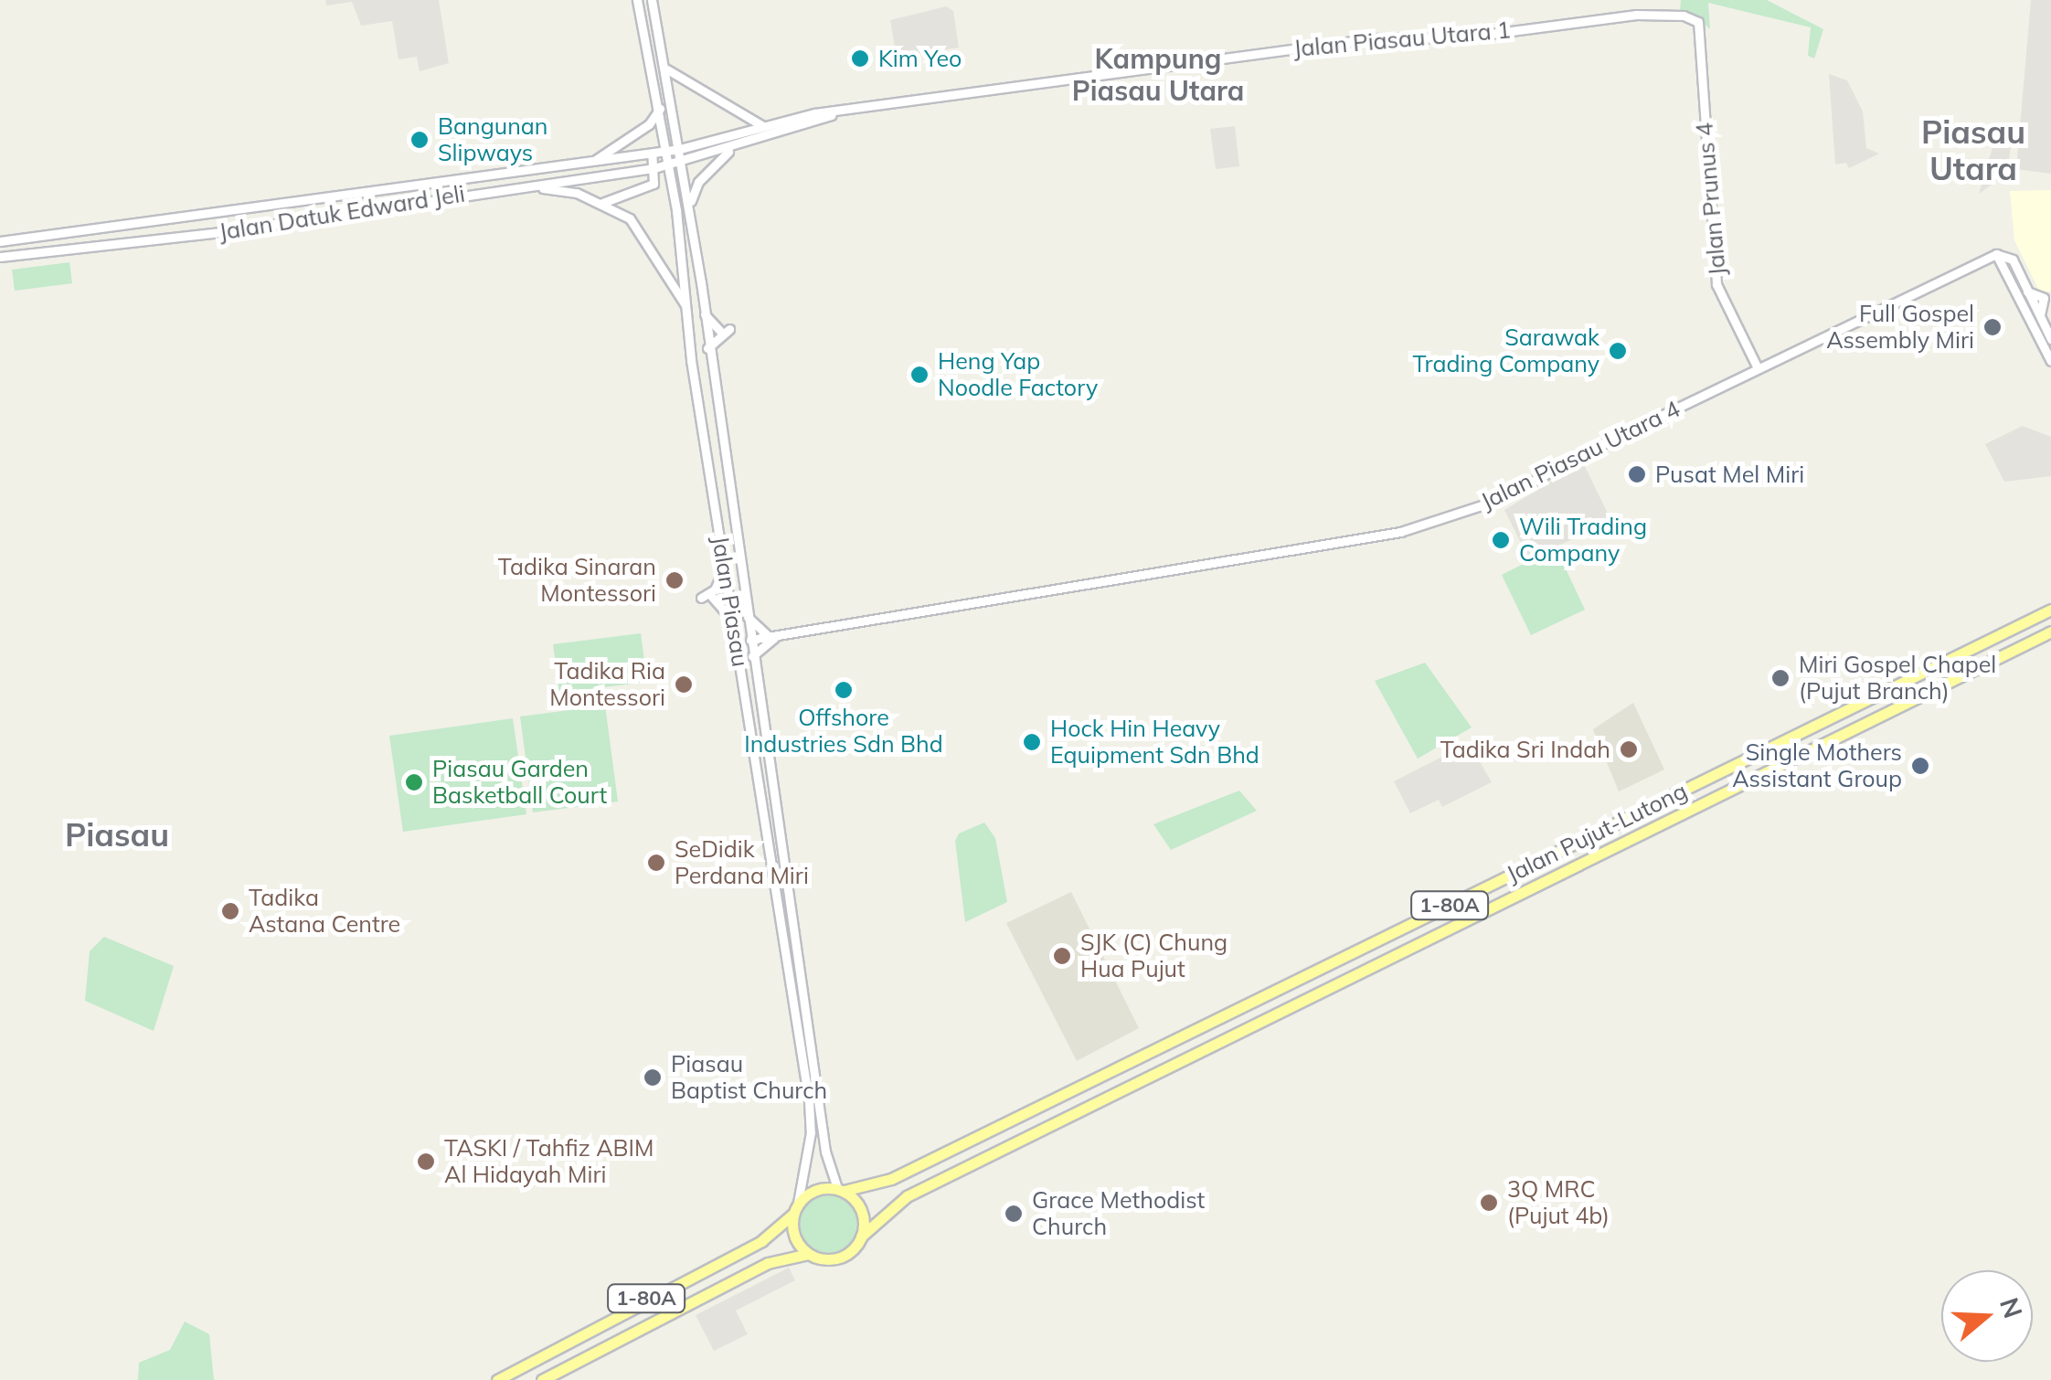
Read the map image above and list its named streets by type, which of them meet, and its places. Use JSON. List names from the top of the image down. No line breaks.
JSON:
{"streets":{"highway":["Jalan Pujut-Lutong","1-80A"],"street":["Jalan Piasau Utara 1","Jalan Prunus 4","Jalan Datuk Edward Jeli","Jalan Piasau Utara 4","Jalan Piasau"]},"crossings":[["Jalan Piasau Utara 1","Jalan Prunus 4"],["Jalan Piasau Utara 1","Jalan Datuk Edward Jeli"],["Jalan Prunus 4","Jalan Piasau Utara 4"],["Jalan Datuk Edward Jeli","Jalan Piasau"],["Jalan Piasau Utara 4","Jalan Piasau"],["Jalan Piasau","Jalan Pujut-Lutong"],["Jalan Piasau","1-80A"],["Jalan Pujut-Lutong","1-80A"]],"districts":["Kampung Piasau Utara","Piasau Utara","Piasau"],"places":["Kim Yeo","Bangunan Slipways","Full Gospel Assembly Miri","Sarawak Trading Company","Heng Yap Noodle Factory","Pusat Mel Miri","Wili Trading Company","Tadika Sinaran Montessori","Miri Gospel Chapel (Pujut Branch)","Tadika Ria Montessori","Offshore Industries Sdn Bhd","Hock Hin Heavy Equipment Sdn Bhd","Tadika Sri Indah","Single Mothers Assistant Group","Piasau Garden Basketball Court","SeDidik Perdana Miri","Tadika Astana Centre","SJK (C) Chung Hua Pujut","Piasau Baptist Church","TASKI / Tahfiz ABIM Al Hidayah Miri","3Q MRC (Pujut 4b)","Grace Methodist Church"],"north":"right"}
